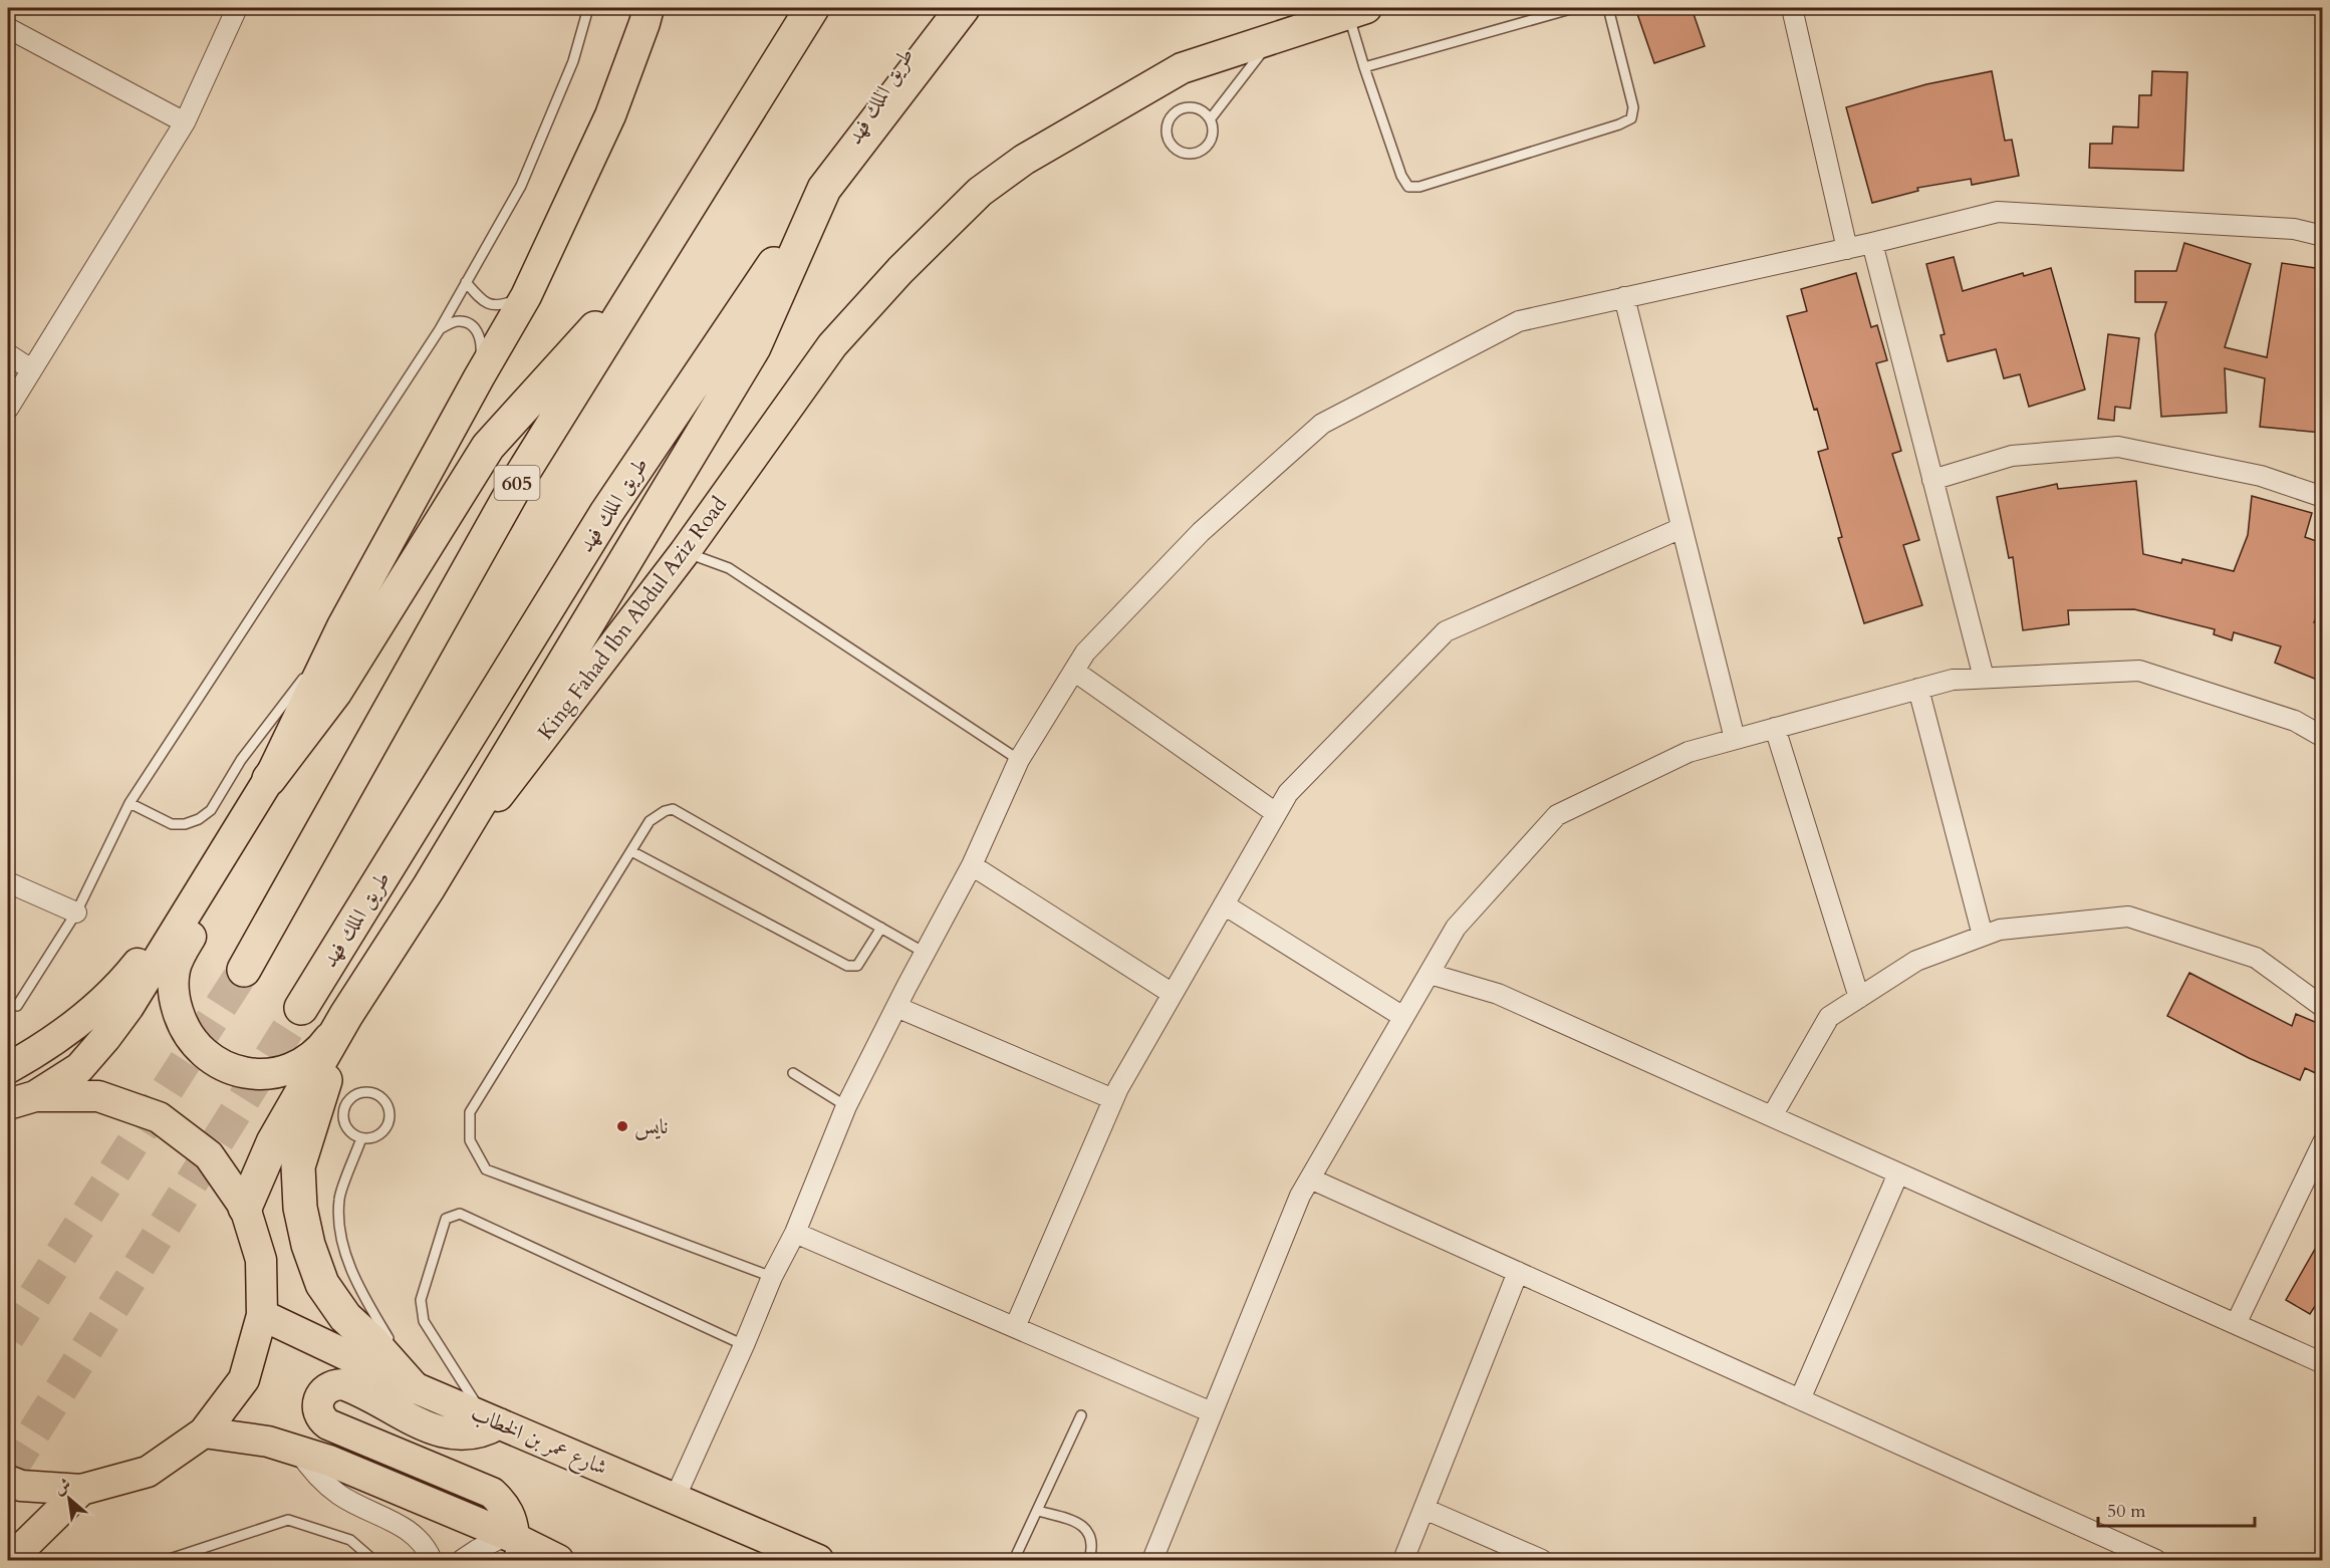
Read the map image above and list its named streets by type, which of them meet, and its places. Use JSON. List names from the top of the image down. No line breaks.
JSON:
{"streets":{"highway":["طريق الملك فهد","605"],"main road":["King Fahad Ibn Abdul Aziz Road","شارع عمر بن الخطاب"]},"places":["نايس"],"scale_bar":"50 m","north":"top left"}
